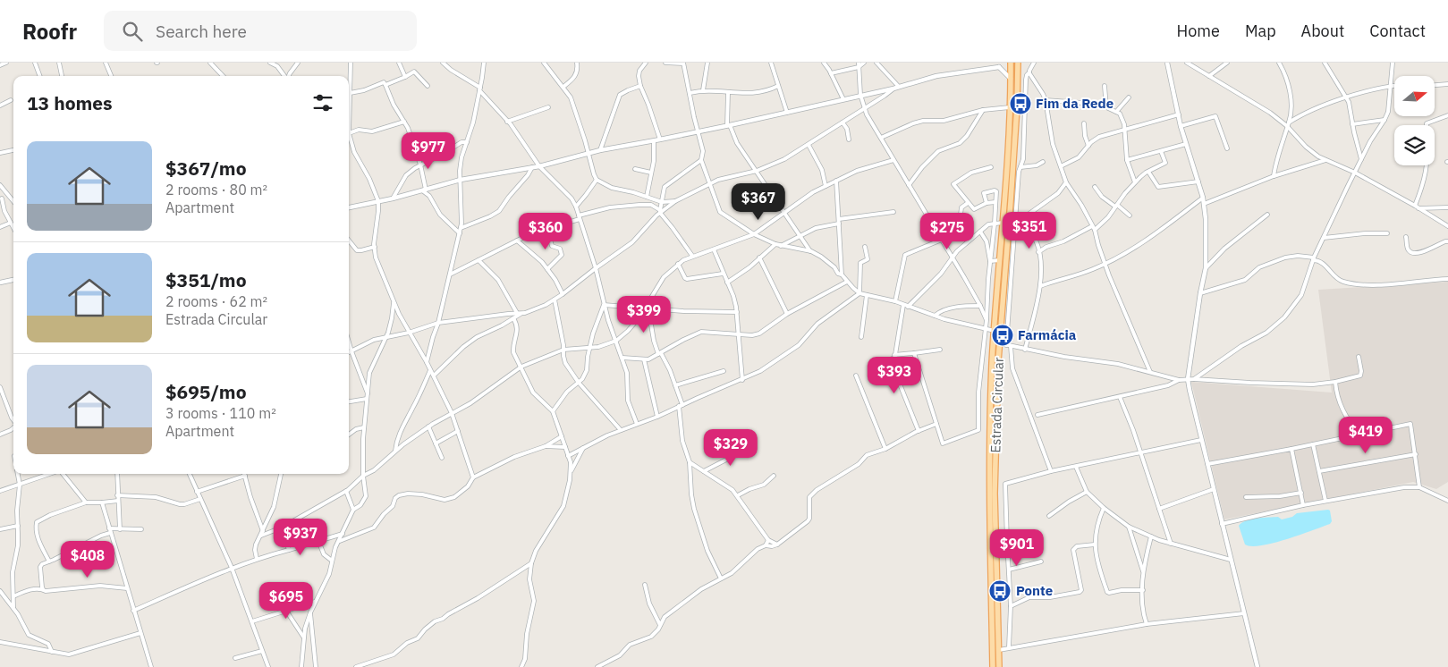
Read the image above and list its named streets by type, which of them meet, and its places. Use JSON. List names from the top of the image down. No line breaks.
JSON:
{"streets":{"main road":["Estrada Circular"]},"places":{"bus stop":["Fim da Rede","Farmácia","Ponte"]},"north":"right","page":{"header":"Roofr","search":"Search here","nav":["Home","Map","About","Contact"],"heading":"13 homes","list":[{"name":"$367/mo","note":"2 rooms · 80 m² · Apartment"},{"name":"$351/mo","note":"2 rooms · 62 m² · Estrada Circular"},{"name":"$695/mo","note":"3 rooms · 110 m² · Apartment"}],"price":["$977","$367","$351","$360","$275","$399","$393","$419","$329","$937","$901","$408","$695"]}}
